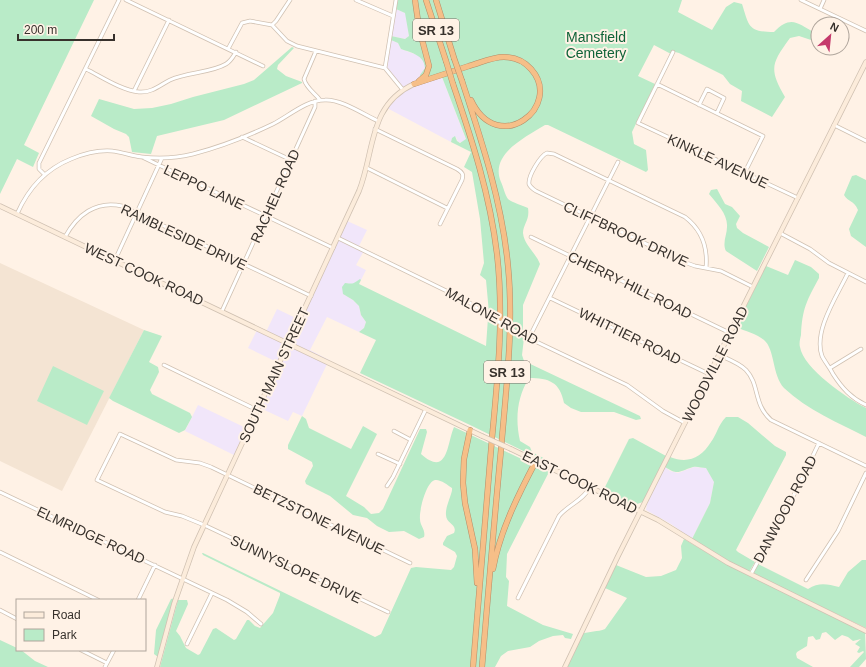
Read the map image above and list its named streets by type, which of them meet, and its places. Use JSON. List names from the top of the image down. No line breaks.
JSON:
{"streets":{"highway":["SR 13"],"street":["KINKLE AVENUE","LEPPO LANE","RACHEL ROAD","CLIFFBROOK DRIVE","RAMBLESIDE DRIVE","WEST COOK ROAD","CHERRY HILL ROAD","MALONE ROAD","WHITTIER ROAD","WOODVILLE ROAD","SOUTH MAIN STREET","EAST COOK ROAD","DANWOOD ROAD","BETZSTONE AVENUE","ELMRIDGE ROAD","SUNNYSLOPE DRIVE"]},"crossings":[["KINKLE AVENUE","WOODVILLE ROAD"],["LEPPO LANE","RACHEL ROAD"],["LEPPO LANE","SOUTH MAIN STREET"],["RACHEL ROAD","RAMBLESIDE DRIVE"],["RACHEL ROAD","WEST COOK ROAD"],["CLIFFBROOK DRIVE","WOODVILLE ROAD"],["RAMBLESIDE DRIVE","WEST COOK ROAD"],["RAMBLESIDE DRIVE","SOUTH MAIN STREET"],["WEST COOK ROAD","SOUTH MAIN STREET"],["WEST COOK ROAD","EAST COOK ROAD"],["CHERRY HILL ROAD","WOODVILLE ROAD"],["MALONE ROAD","WOODVILLE ROAD"],["MALONE ROAD","SOUTH MAIN STREET"],["WHITTIER ROAD","WOODVILLE ROAD"],["WOODVILLE ROAD","EAST COOK ROAD"],["SOUTH MAIN STREET","EAST COOK ROAD"],["SOUTH MAIN STREET","BETZSTONE AVENUE"],["SOUTH MAIN STREET","ELMRIDGE ROAD"],["SOUTH MAIN STREET","SUNNYSLOPE DRIVE"],["EAST COOK ROAD","DANWOOD ROAD"],["BETZSTONE AVENUE","SUNNYSLOPE DRIVE"]],"parks":["Mansfield Cemetery"],"legend":["Road","Park"],"scale_bar":"200 m","north":"top right"}
